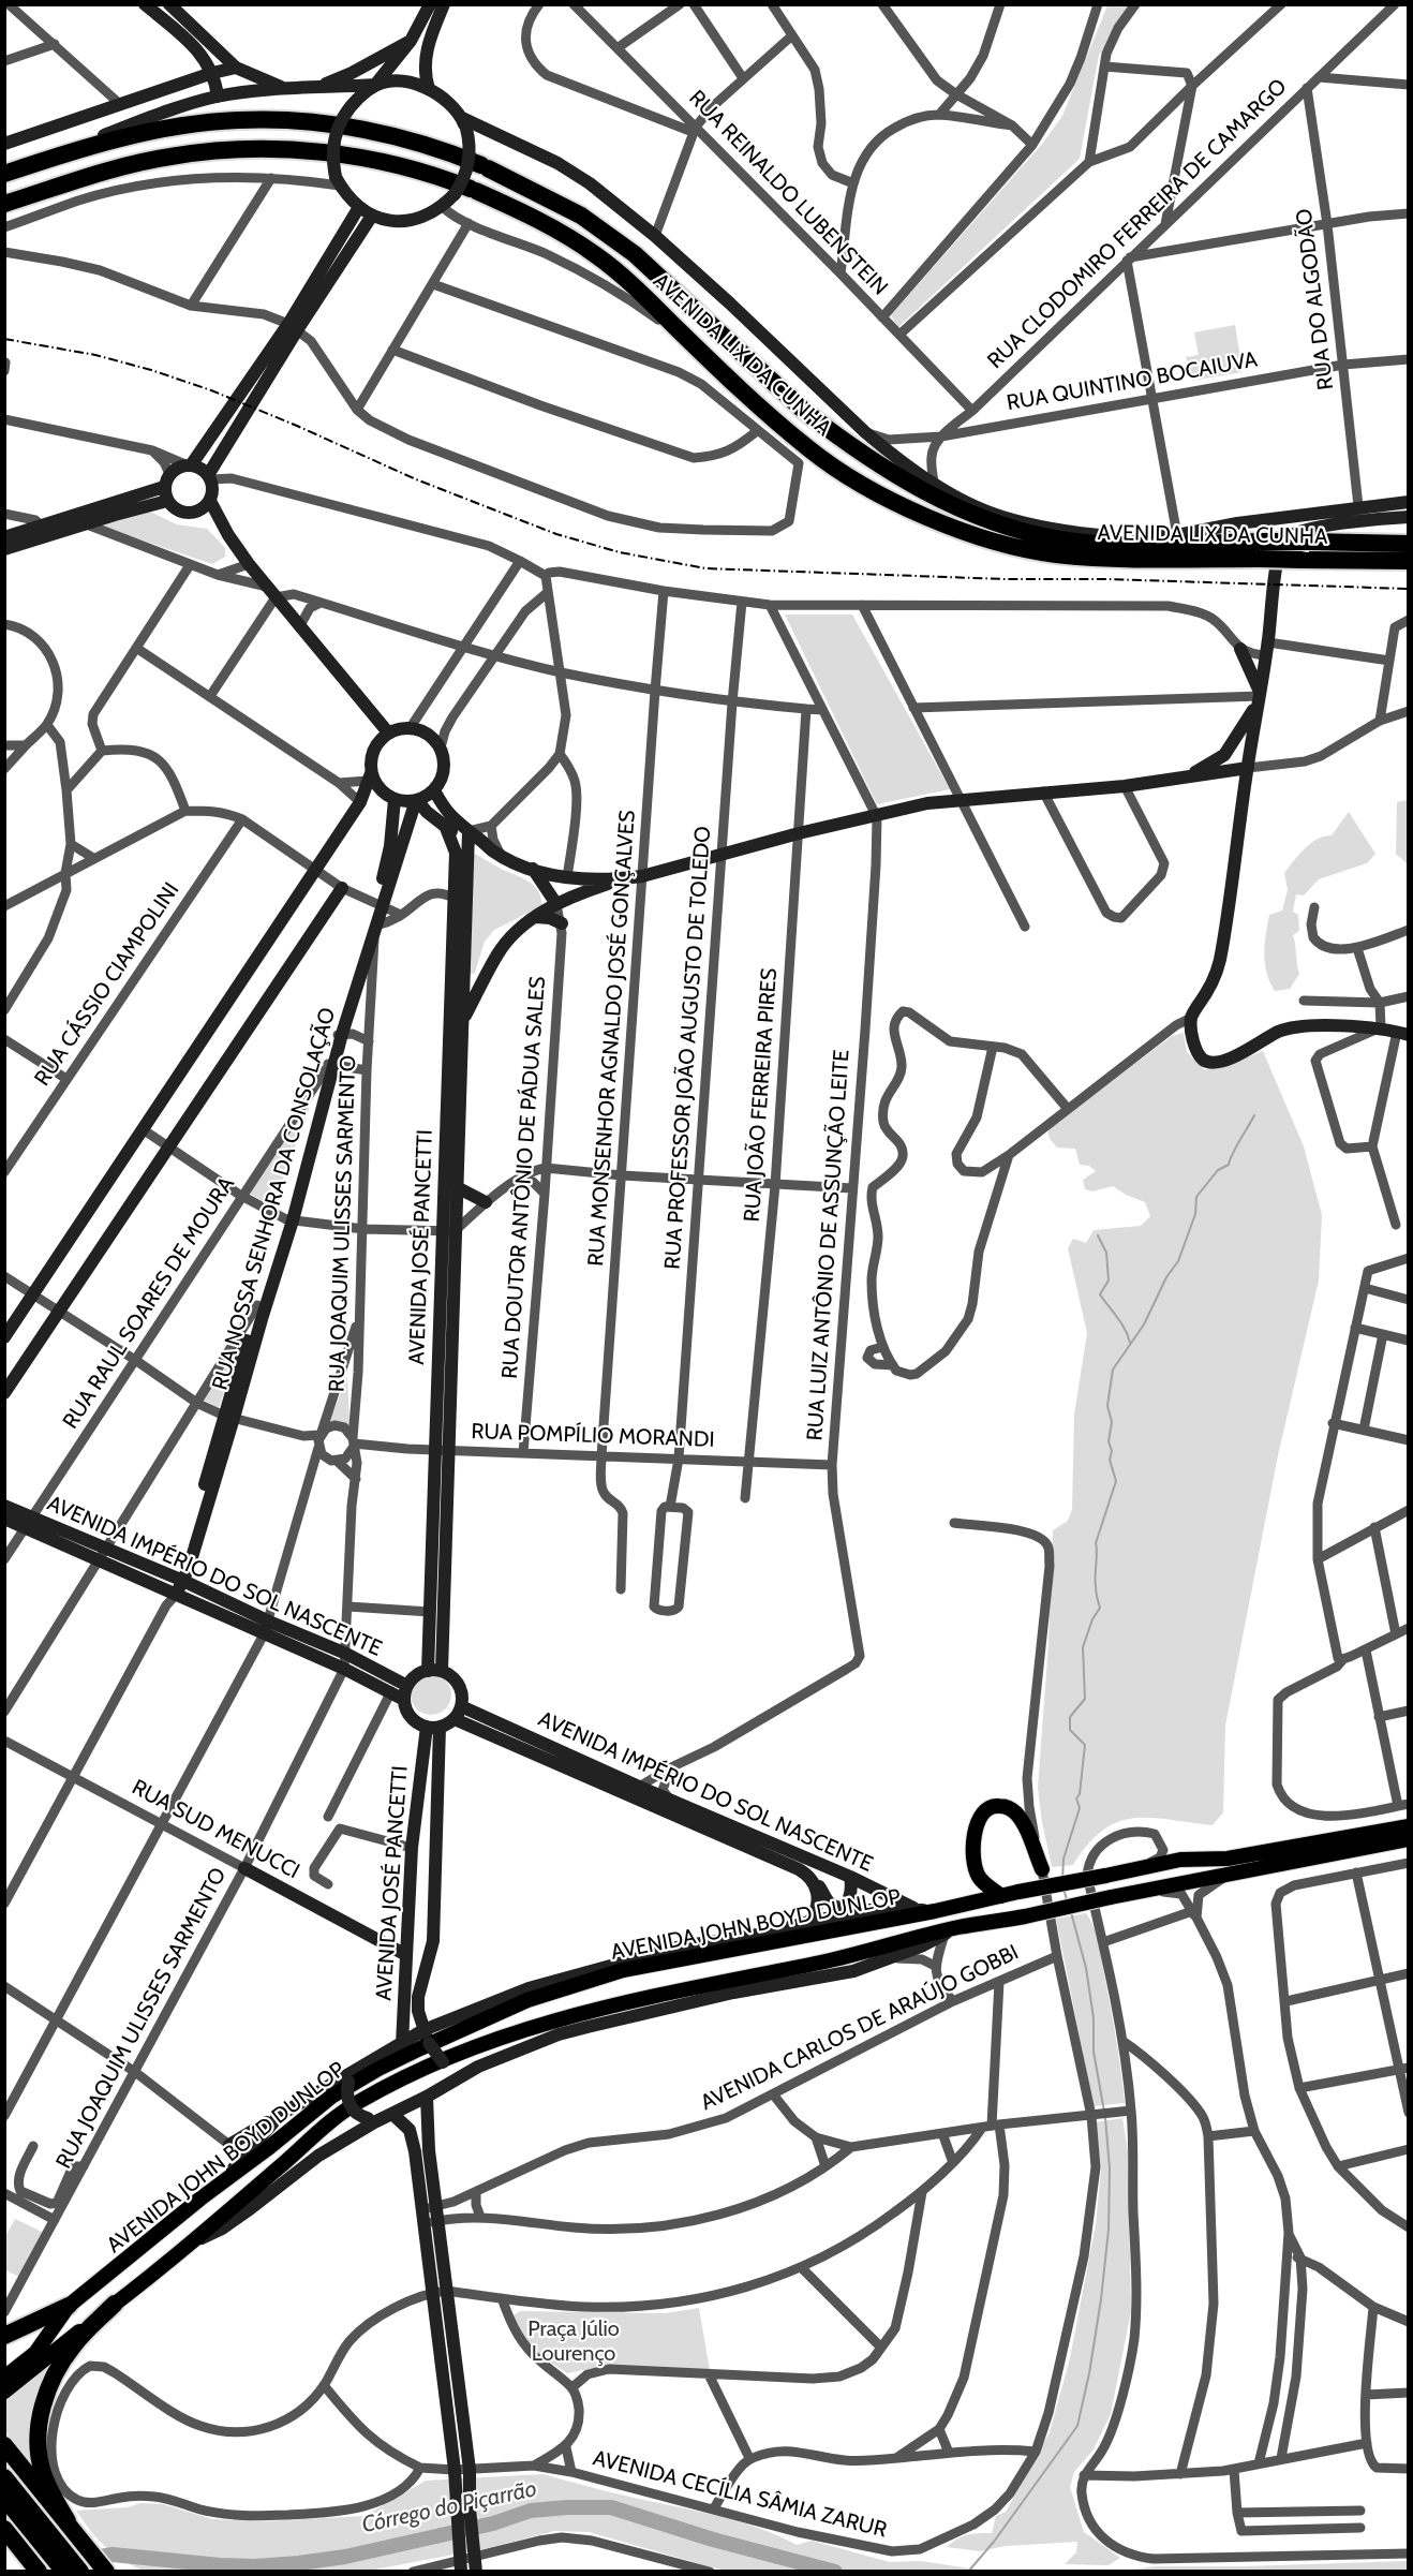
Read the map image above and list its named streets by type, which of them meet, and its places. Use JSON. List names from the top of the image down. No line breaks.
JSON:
{"streets":{"highway":["AVENIDA LIX DA CUNHA"],"main road":["RUA NOSSA SENHORA DA CONSOLAÇÃO","AVENIDA JOSÉ PANCETTI","AVENIDA IMPÉRIO DO SOL NASCENTE","RUA SUD MENUCCI","AVENIDA JOHN BOYD DUNLOP"],"street":["RUA REINALDO LUBENSTEIN","RUA CLODOMIRO FERREIRA DE CAMARGO","RUA DO ALGODÃO","RUA QUINTINO BOCAIUVA","RUA CÁSSIO CIAMPOLINI","RUA MONSENHOR AGNALDO JOSÉ GONÇALVES","RUA PROFESSOR JOÃO AUGUSTO DE TOLEDO","RUA JOÃO FERREIRA PIRES","RUA DOUTOR ANTÔNIO DE PÁDUA SALES","RUA JOAQUIM ULISSES SARMENTO","RUA LUIZ ANTÔNIO DE ASSUNÇÃO LEITE","RUA RAUL SOARES DE MOURA","RUA POMPÍLIO MORANDI","AVENIDA CARLOS DE ARAÚJO GOBBI","AVENIDA CECÍLIA SÂMIA ZARUR"]},"crossings":[["RUA REINALDO LUBENSTEIN","RUA CLODOMIRO FERREIRA DE CAMARGO"],["RUA CLODOMIRO FERREIRA DE CAMARGO","RUA DO ALGODÃO"],["RUA CLODOMIRO FERREIRA DE CAMARGO","RUA QUINTINO BOCAIUVA"],["RUA DO ALGODÃO","RUA QUINTINO BOCAIUVA"],["RUA MONSENHOR AGNALDO JOSÉ GONÇALVES","RUA POMPÍLIO MORANDI"],["RUA PROFESSOR JOÃO AUGUSTO DE TOLEDO","RUA POMPÍLIO MORANDI"],["RUA JOÃO FERREIRA PIRES","RUA POMPÍLIO MORANDI"],["RUA DOUTOR ANTÔNIO DE PÁDUA SALES","RUA POMPÍLIO MORANDI"],["RUA NOSSA SENHORA DA CONSOLAÇÃO","RUA JOAQUIM ULISSES SARMENTO"],["RUA NOSSA SENHORA DA CONSOLAÇÃO","RUA RAUL SOARES DE MOURA"],["RUA NOSSA SENHORA DA CONSOLAÇÃO","AVENIDA IMPÉRIO DO SOL NASCENTE"],["RUA NOSSA SENHORA DA CONSOLAÇÃO","RUA SUD MENUCCI"],["RUA JOAQUIM ULISSES SARMENTO","RUA POMPÍLIO MORANDI"],["RUA JOAQUIM ULISSES SARMENTO","AVENIDA IMPÉRIO DO SOL NASCENTE"],["RUA JOAQUIM ULISSES SARMENTO","RUA SUD MENUCCI"],["RUA LUIZ ANTÔNIO DE ASSUNÇÃO LEITE","RUA POMPÍLIO MORANDI"],["AVENIDA JOSÉ PANCETTI","RUA POMPÍLIO MORANDI"],["AVENIDA JOSÉ PANCETTI","AVENIDA IMPÉRIO DO SOL NASCENTE"],["AVENIDA JOSÉ PANCETTI","RUA SUD MENUCCI"],["AVENIDA JOSÉ PANCETTI","AVENIDA JOHN BOYD DUNLOP"],["RUA RAUL SOARES DE MOURA","AVENIDA IMPÉRIO DO SOL NASCENTE"],["AVENIDA IMPÉRIO DO SOL NASCENTE","AVENIDA JOHN BOYD DUNLOP"],["AVENIDA CARLOS DE ARAÚJO GOBBI","AVENIDA CECÍLIA SÂMIA ZARUR"]],"water":["Córrego do Piçarrão"],"parks":["Praça Júlio Lourenço"]}
